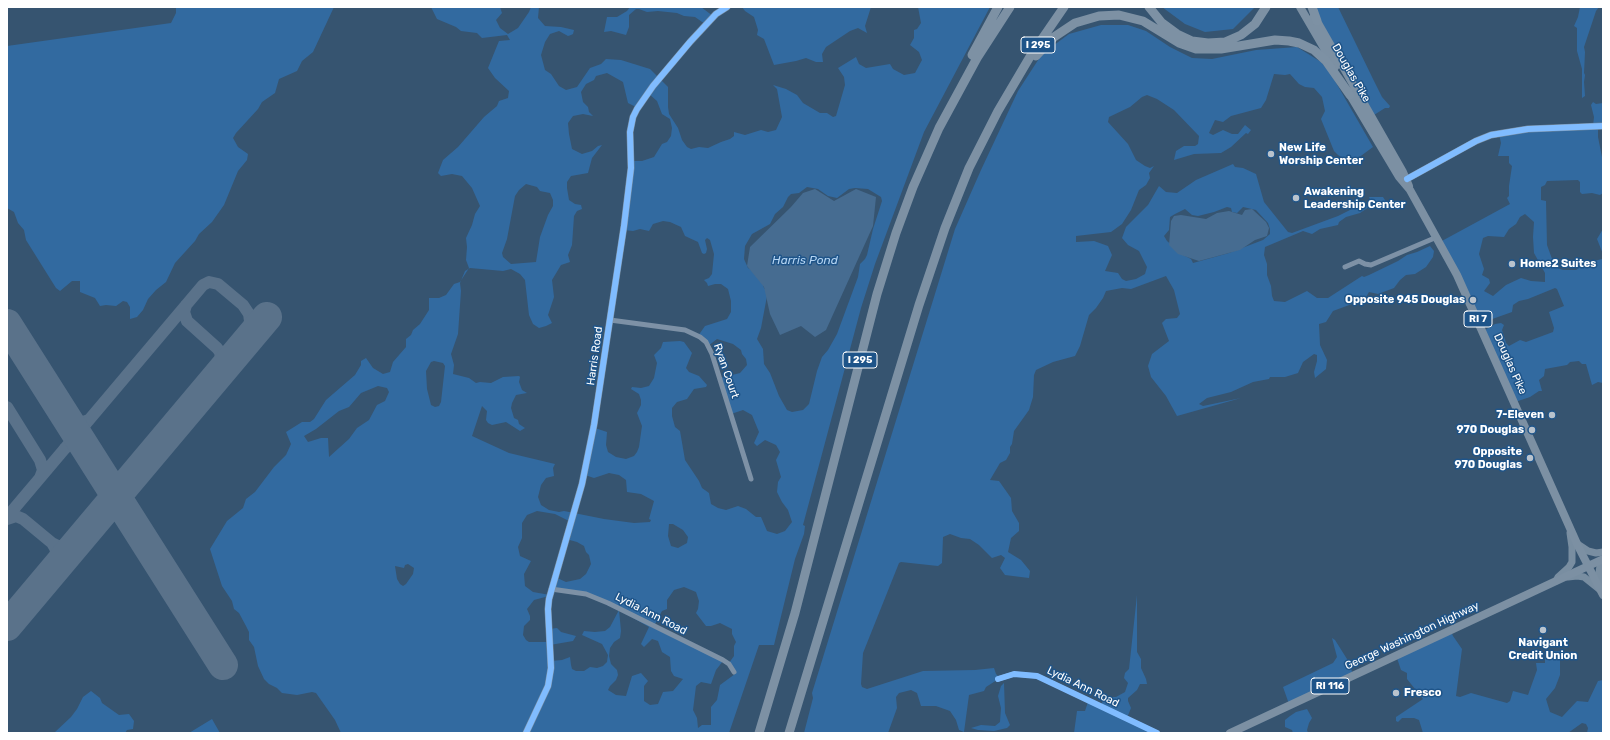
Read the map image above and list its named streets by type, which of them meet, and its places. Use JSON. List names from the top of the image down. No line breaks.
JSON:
{"streets":{"highway":["I 295"],"main road":["Douglas Pike","RI 7","George Washington Highway","RI 116"],"street":["Harris Road","Ryan Court","Lydia Ann Road"]},"crossings":[["Douglas Pike","George Washington Highway"],["Harris Road","Ryan Court"],["Harris Road","Lydia Ann Road"]],"water":["Harris Pond"],"places":["New Life Worship Center","Awakening Leadership Center","Home2 Suites","Opposite 945 Douglas","7-Eleven","970 Douglas","Opposite 970 Douglas","Navigant Credit Union","Fresco"]}
